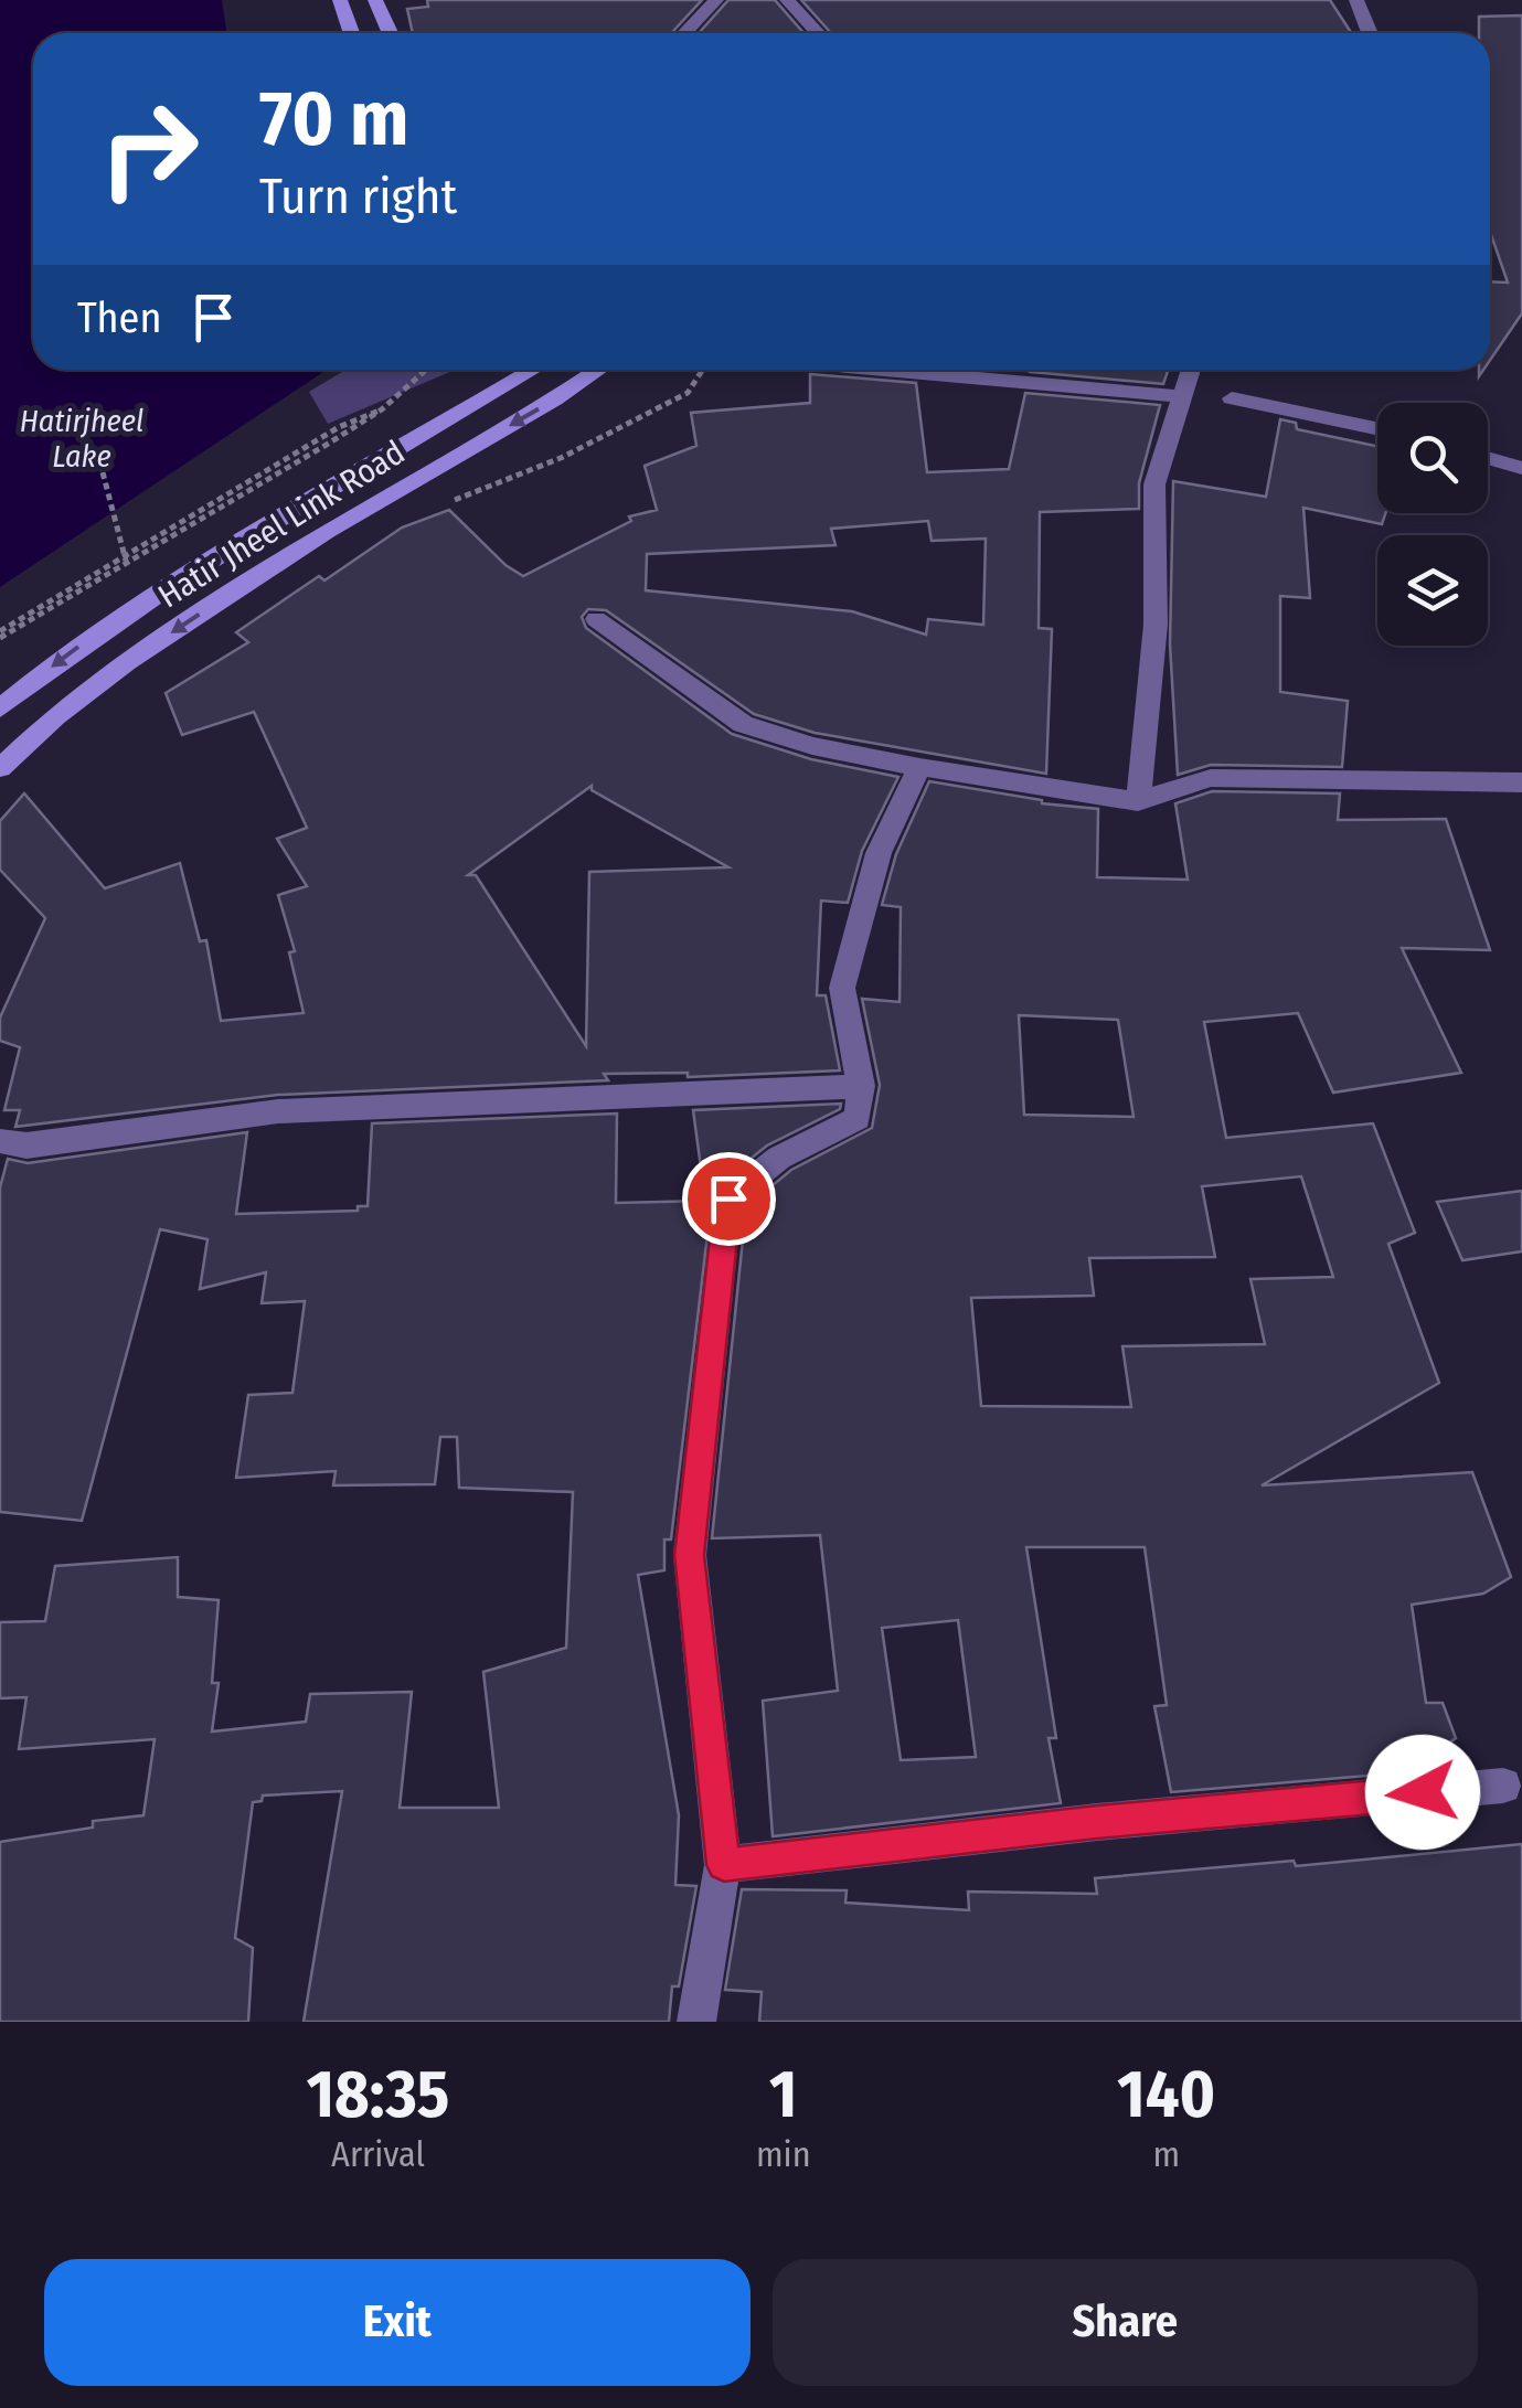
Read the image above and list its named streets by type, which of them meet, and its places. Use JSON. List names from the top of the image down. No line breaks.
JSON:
{"streets":{"main road":["Hatir Jheel Link Road"]},"water":["Hatirjheel Lake"],"page":{"turn":["70 m","Turn right"],"then":"Then","eta":["18:35","Arrival","1","min","140","m"],"buttons":["Exit","Share"]}}
